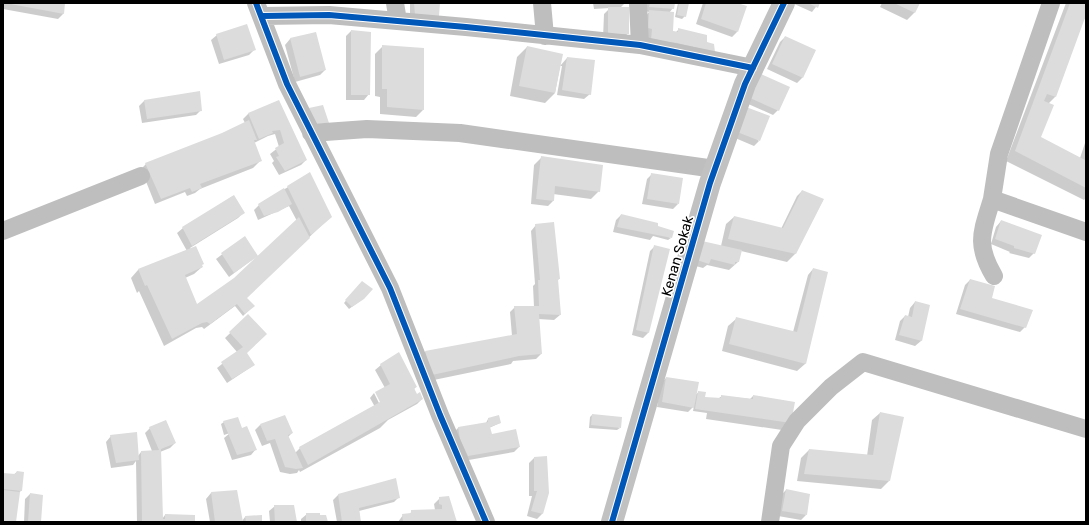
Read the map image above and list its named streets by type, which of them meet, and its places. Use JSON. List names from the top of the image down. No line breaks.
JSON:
{"streets":{"street":["Kenan Sokak"]}}
